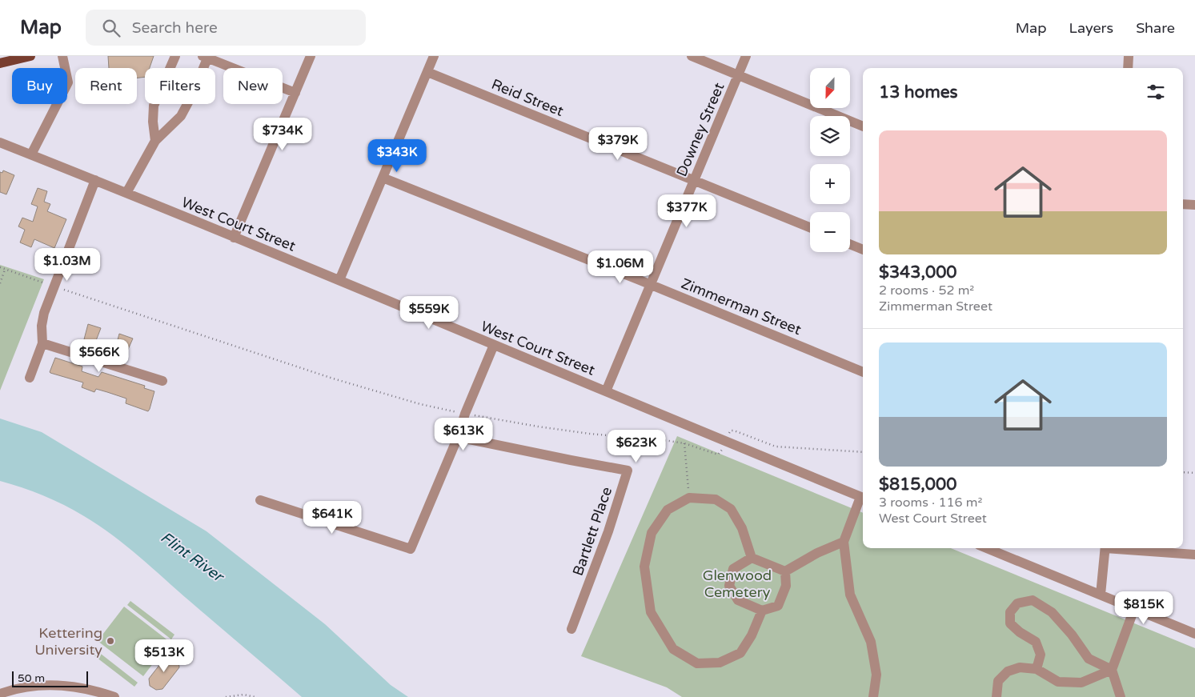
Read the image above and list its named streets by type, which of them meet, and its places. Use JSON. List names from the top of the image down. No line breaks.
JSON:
{"streets":{"street":["Reid Street","Downey Street","West Court Street","Zimmerman Street","Bartlett Place"]},"crossings":[["Reid Street","Downey Street"],["Downey Street","West Court Street"],["Downey Street","Zimmerman Street"]],"water":["Flint River"],"parks":["Glenwood Cemetery"],"places":["Kettering University"],"scale_bar":"50 m","north":"bottom","page":{"header":"Map","search":"Search here","nav":["Map","Layers","Share"],"map_buttons":["+","−"],"chip":["Buy","Rent","Filters","New"],"heading":"13 homes","list":[{"name":"$343,000","note":"2 rooms · 52 m² · Zimmerman Street"},{"name":"$815,000","note":"3 rooms · 116 m² · West Court Street"}],"price":["$734K","$379K","$343K","$377K","$1.03M","$1.06M","$559K","$566K","$613K","$623K","$641K","$815K","$513K"],"scale":"50 m"}}
